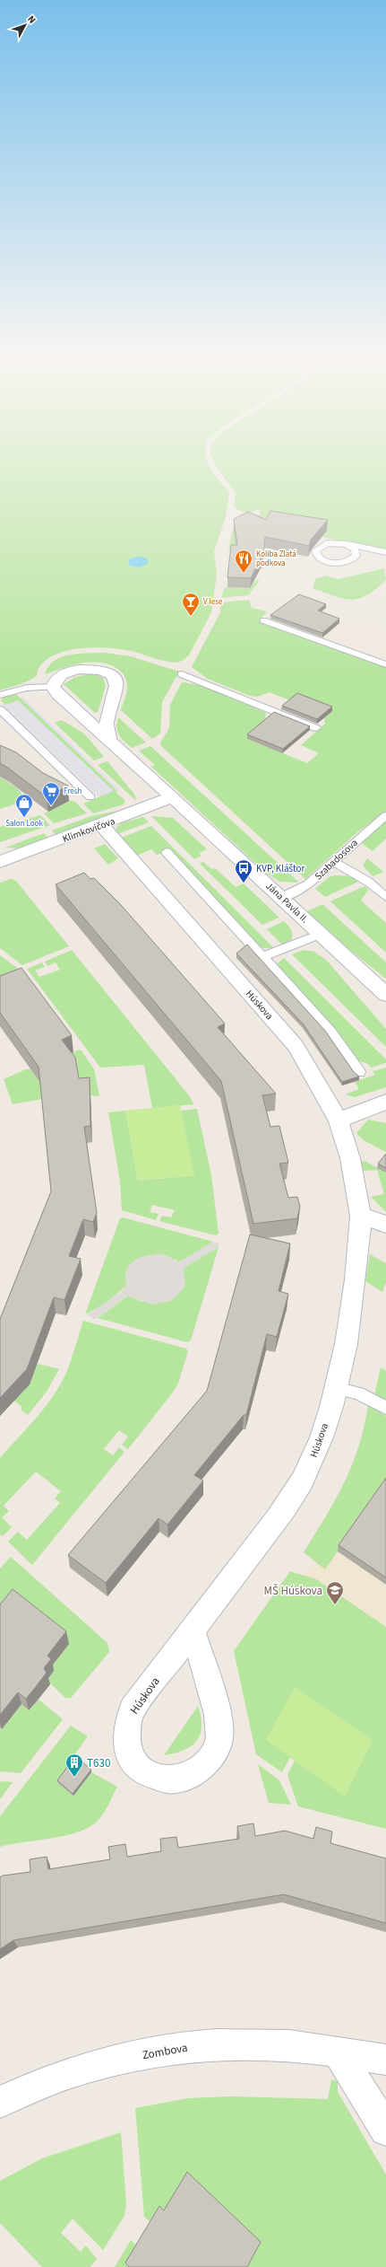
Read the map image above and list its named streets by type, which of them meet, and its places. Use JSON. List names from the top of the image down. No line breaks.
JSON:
{"streets":{"street":["Klimkovičova","Jána Pavla II.","Húskova","Zombova"],"lane":["Szabadosova"]},"crossings":[["Klimkovičova","Jána Pavla II."],["Klimkovičova","Húskova"],["Szabadosova","Jána Pavla II."]],"places":{"restaurant":["Koliba Zlatá podkova"],"bar":["V lese"],"supermarket":["Fresh"],"shop":["Salon Look"],"bus stop":["KVP, Kláštor"],"school or university":["MŠ Húskova"],"building":["T630"]},"north":"top right"}
